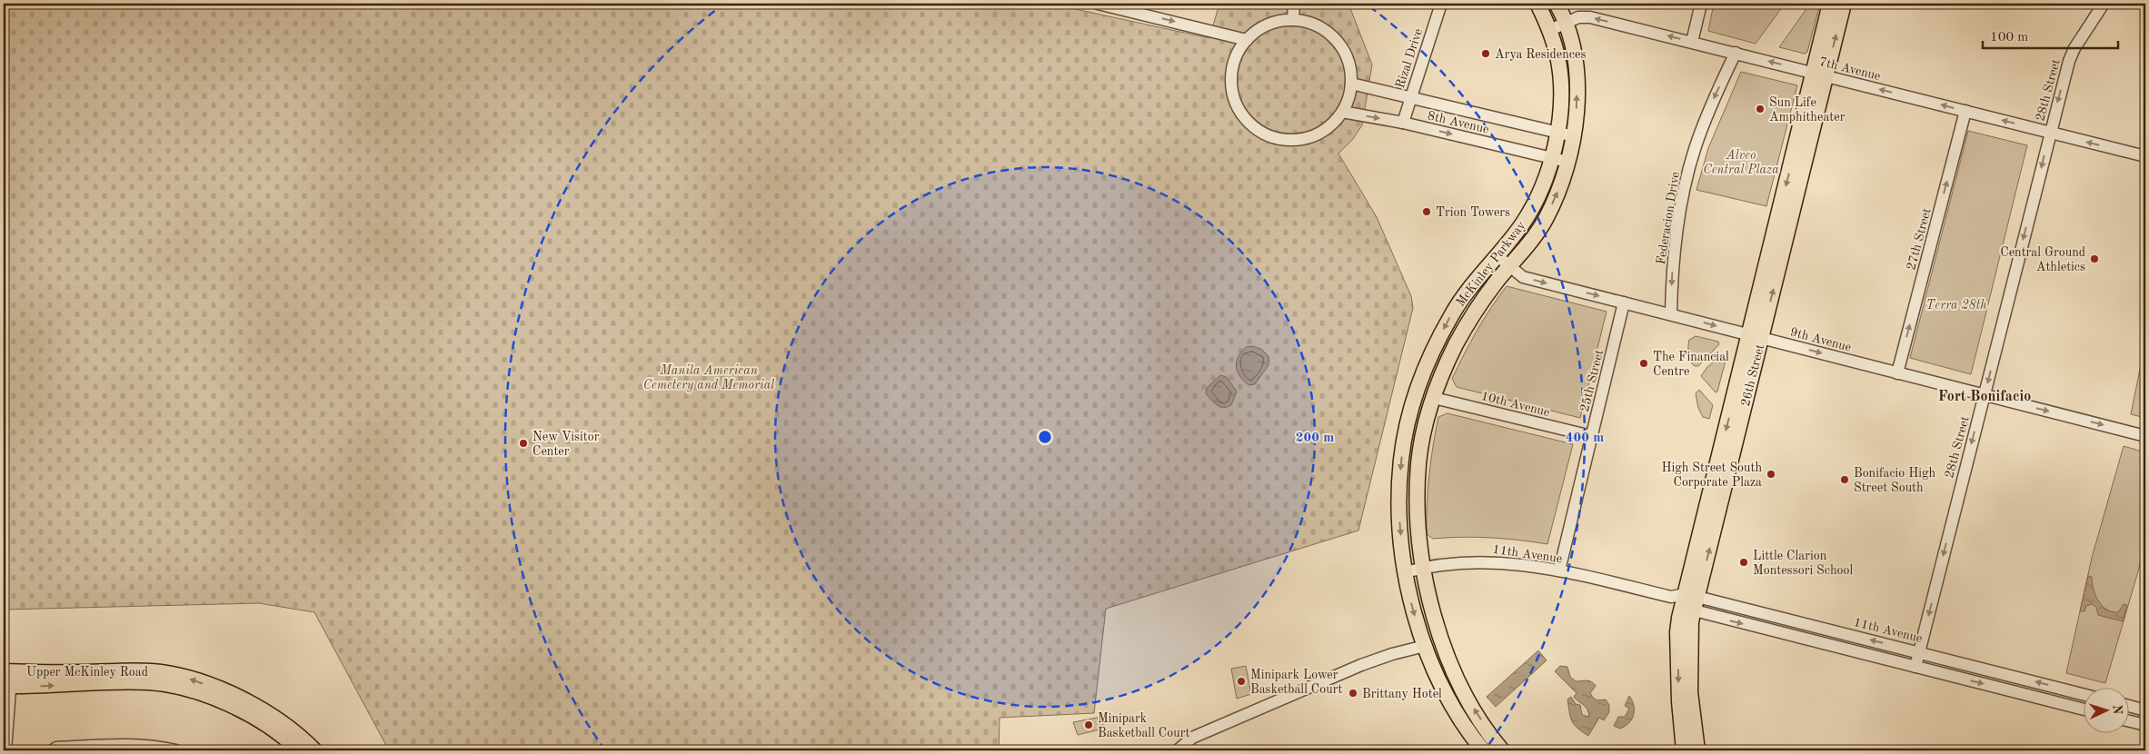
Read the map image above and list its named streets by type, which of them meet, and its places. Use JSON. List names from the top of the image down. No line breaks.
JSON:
{"streets":{"main road":["McKinley Parkway","26th Street","Upper McKinley Road"],"street":["Rizal Drive","7th Avenue","28th Street","8th Avenue","Federacion Drive","27th Street","9th Avenue","25th Street","10th Avenue","11th Avenue"]},"crossings":[["Rizal Drive","8th Avenue"],["7th Avenue","28th Street"],["7th Avenue","Federacion Drive"],["7th Avenue","27th Street"],["7th Avenue","McKinley Parkway"],["7th Avenue","26th Street"],["28th Street","9th Avenue"],["28th Street","11th Avenue"],["8th Avenue","McKinley Parkway"],["Federacion Drive","9th Avenue"],["27th Street","9th Avenue"],["McKinley Parkway","9th Avenue"],["McKinley Parkway","10th Avenue"],["McKinley Parkway","11th Avenue"],["9th Avenue","26th Street"],["9th Avenue","25th Street"],["26th Street","11th Avenue"],["25th Street","10th Avenue"],["25th Street","11th Avenue"]],"one_way":["7th Avenue","28th Street","Federacion Drive","27th Street","9th Avenue"],"districts":["Fort Bonifacio"],"parks":["Alveo Central Plaza","Terra 28th","Manila American Cemetery and Memorial"],"places":["Arya Residences","Sun Life Amphitheater","Trion Towers","Central Ground Athletics","The Financial Centre","New Visitor Center","High Street South Corporate Plaza","Bonifacio High Street South","Little Clarion Montessori School","Minipark Lower Basketball Court","Brittany Hotel","Minipark Basketball Court"],"scale_bar":"100 m","north":"right","rings":["200 m","400 m"]}
